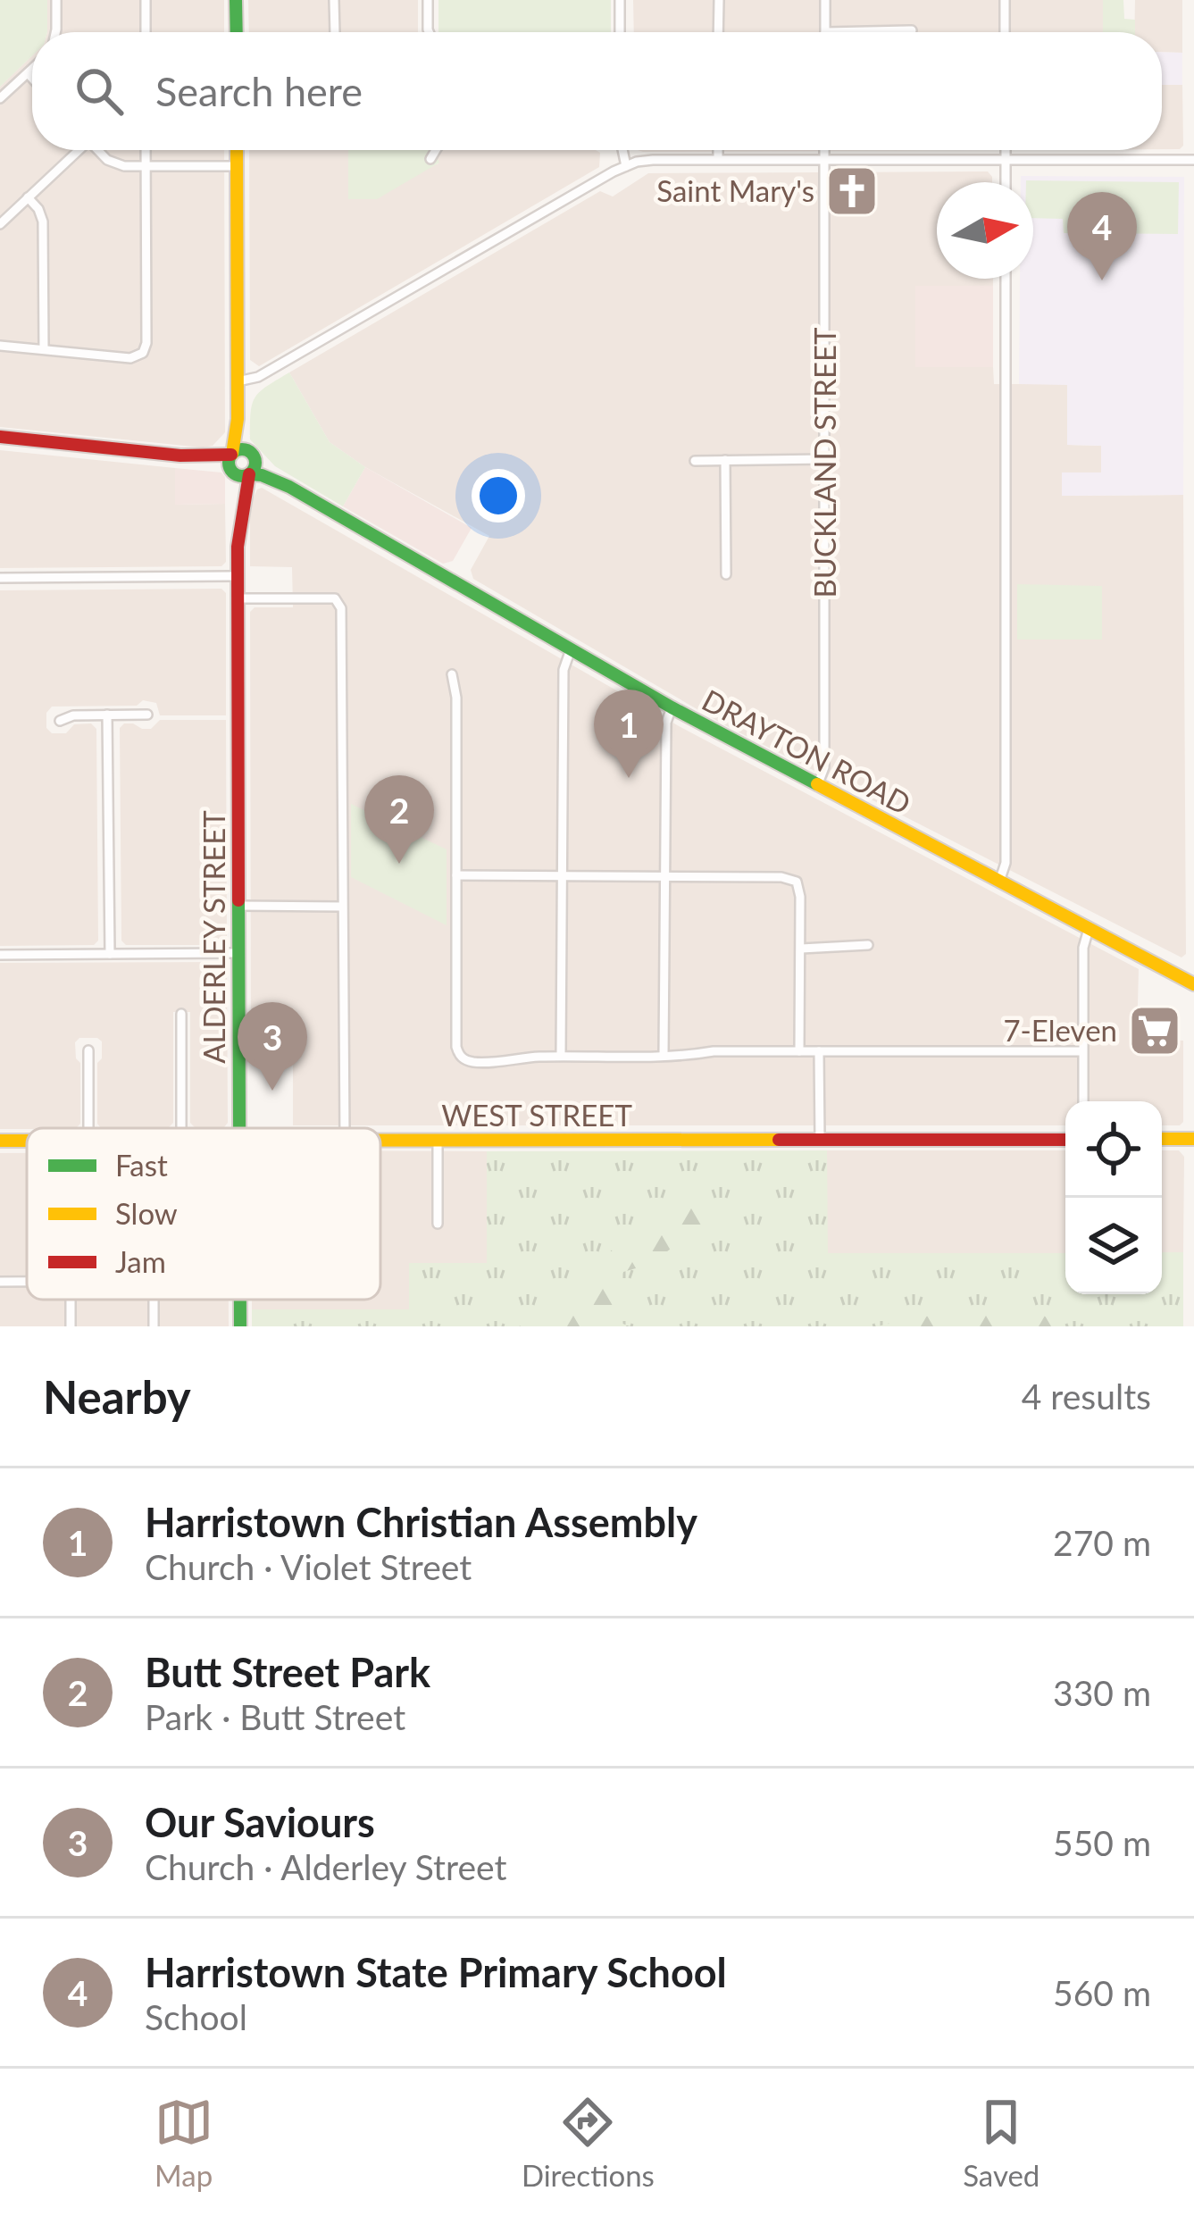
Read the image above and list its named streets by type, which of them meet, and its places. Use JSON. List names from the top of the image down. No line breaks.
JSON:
{"streets":{"main road":["DRAYTON ROAD","ALDERLEY STREET","WEST STREET"],"street":["BUCKLAND STREET"]},"crossings":[["BUCKLAND STREET","DRAYTON ROAD"],["DRAYTON ROAD","ALDERLEY STREET"]],"places":{"church":["Saint Mary's"],"supermarket":["7-Eleven"]},"legend":["Fast","Slow","Jam"],"north":"right","page":{"search":"Search here","pins":["4","1","2","3"],"heading":["Nearby","4 results"],"list":[{"mark":"1","name":"Harristown Christian Assembly","note":"Church · Violet Street","value":"270 m"},{"mark":"2","name":"Butt Street Park","note":"Park · Butt Street","value":"330 m"},{"mark":"3","name":"Our Saviours","note":"Church · Alderley Street","value":"550 m"},{"mark":"4","name":"Harristown State Primary School","note":"School","value":"560 m"}],"nav":["Map","Directions","Saved"]}}
